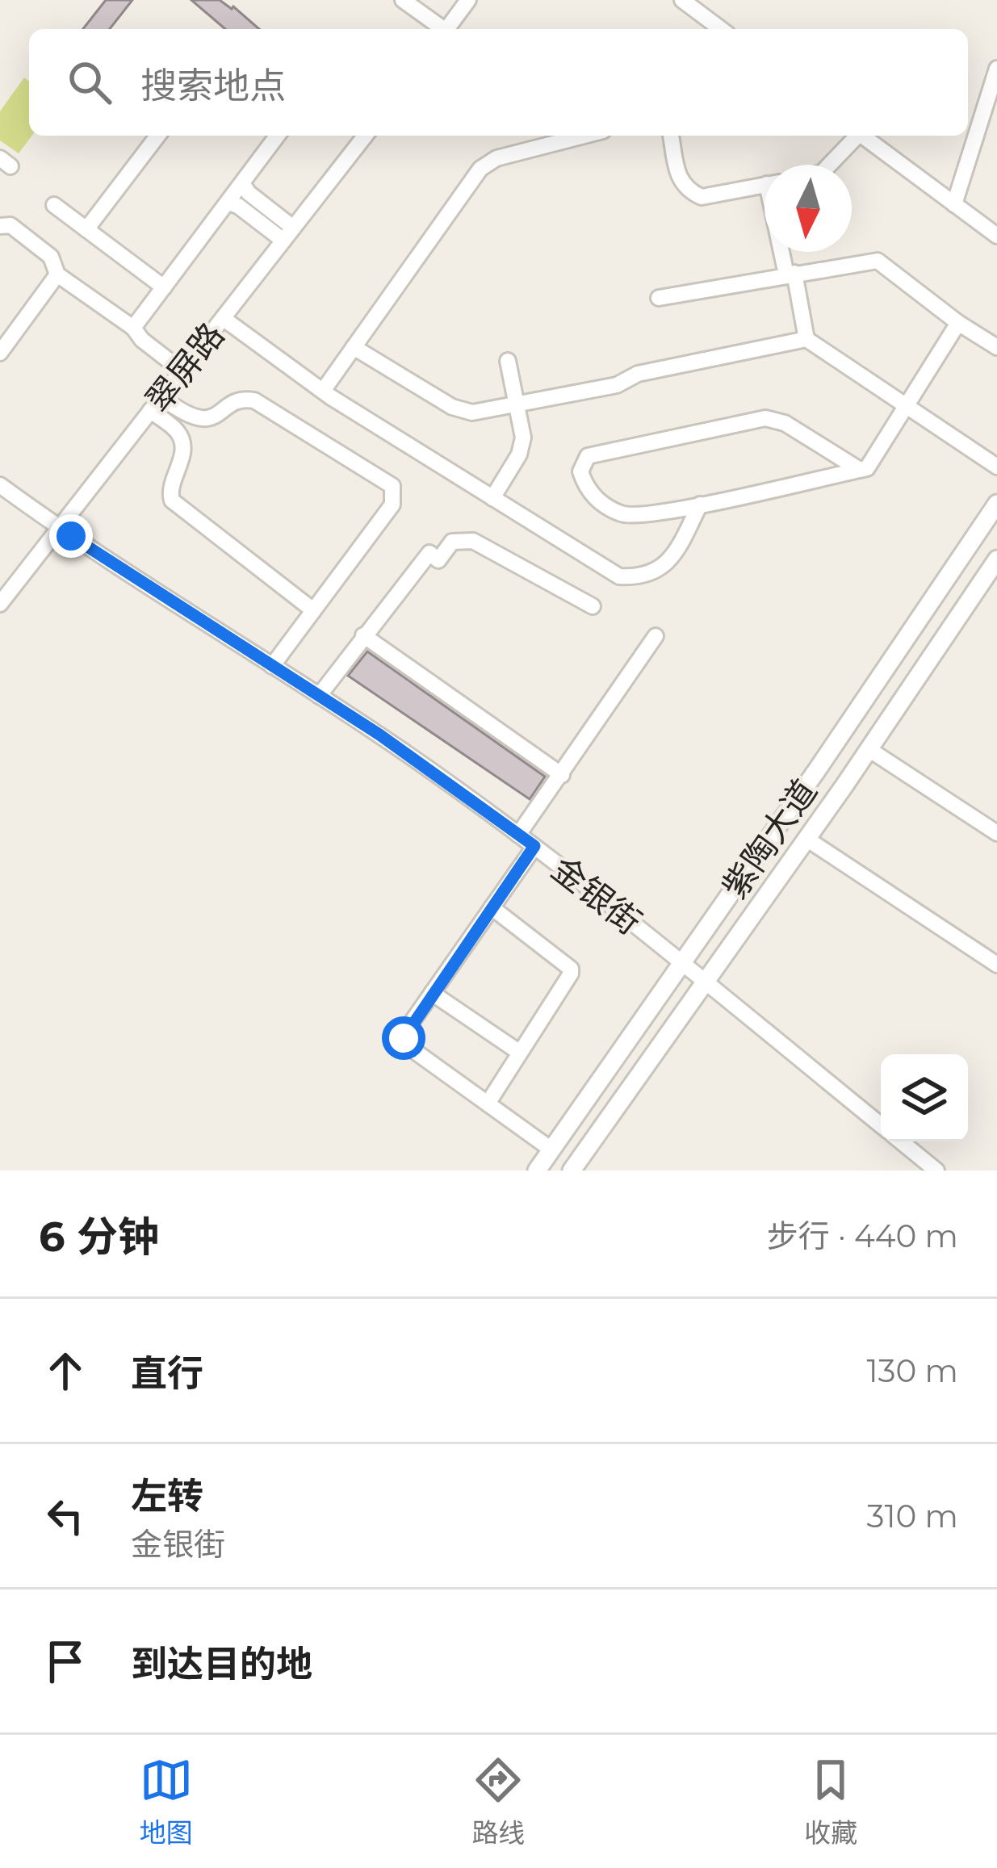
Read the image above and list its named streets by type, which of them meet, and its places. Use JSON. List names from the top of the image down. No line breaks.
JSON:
{"streets":{"main road":["紫陶大道"],"street":["翠屏路","金银街"]},"crossings":[["翠屏路","金银街"],["紫陶大道","金银街"]],"north":"bottom","page":{"search":"搜索地点","heading":["6 分钟","步行 · 440 m"],"list":[["直行","130 m"],["左转","金银街","310 m"],"到达目的地"],"nav":["地图","路线","收藏"]}}
